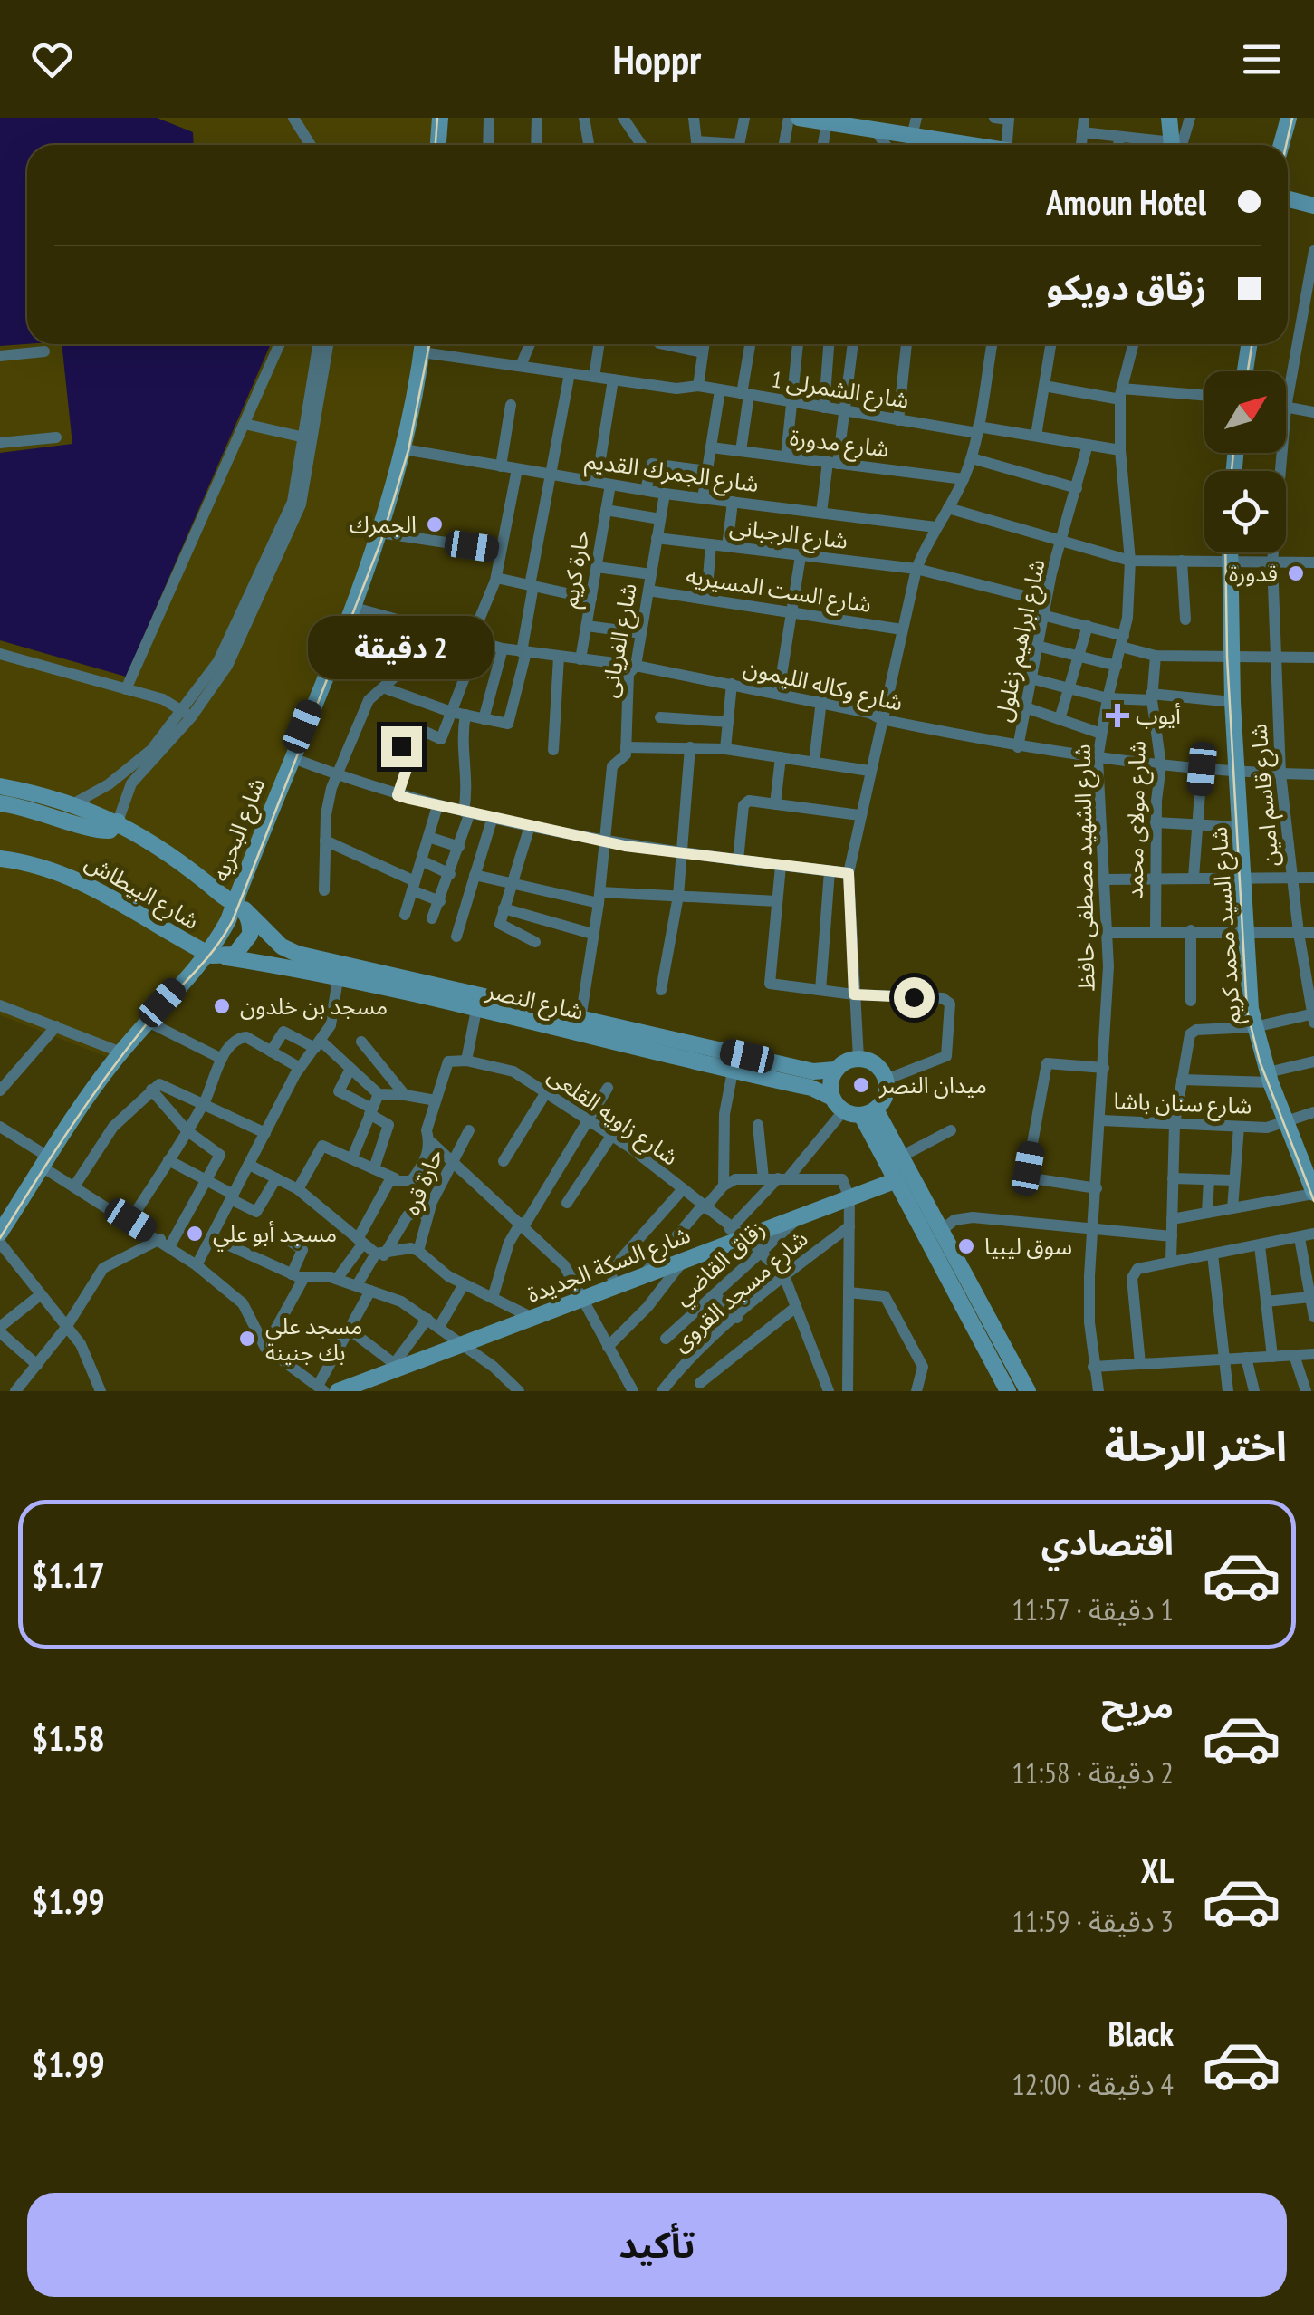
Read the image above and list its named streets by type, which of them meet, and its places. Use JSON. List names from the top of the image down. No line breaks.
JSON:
{"streets":{"main road":["شارع البحريه","شارع البيطاش","شارع السيد محمد كريم","شارع النصر","شارع السكة الجديدة"],"street":["شارع الشمرلى 1","شارع مدورة","شارع الجمرك القديم","شارع الرجبانى","حارة كريم","شارع الست المسيريه","شارع الفريانى","شارع ابراهيم زغلول","شارع وكاله الليمون","شارع قاسم امين","شارع مولاى محمد","شارع الشهيد مصطفى حافظ","شارع سنان باشا","شارع زاويه القلعى","حارة قره","زقاق القاضي","شارع مسجد القروى"]},"crossings":[["شارع الشمرلى 1","حارة كريم"],["شارع الشمرلى 1","شارع ابراهيم زغلول"],["شارع الشمرلى 1","شارع الشهيد مصطفى حافظ"],["شارع الجمرك القديم","حارة كريم"],["شارع الجمرك القديم","شارع الفريانى"],["شارع الجمرك القديم","شارع البحريه"],["شارع الرجبانى","شارع الفريانى"],["شارع الرجبانى","شارع ابراهيم زغلول"],["حارة كريم","شارع وكاله الليمون"],["شارع الست المسيريه","شارع الفريانى"],["شارع الفريانى","شارع وكاله الليمون"],["شارع الفريانى","شارع النصر"],["شارع ابراهيم زغلول","شارع وكاله الليمون"],["شارع وكاله الليمون","شارع قاسم امين"],["شارع وكاله الليمون","شارع مولاى محمد"],["شارع وكاله الليمون","شارع البحريه"],["شارع وكاله الليمون","شارع الشهيد مصطفى حافظ"],["شارع وكاله الليمون","شارع السيد محمد كريم"],["شارع البحريه","شارع البيطاش"],["شارع البحريه","شارع النصر"],["شارع الشهيد مصطفى حافظ","شارع سنان باشا"],["شارع البيطاش","شارع النصر"],["شارع السيد محمد كريم","شارع سنان باشا"],["شارع زاويه القلعى","زقاق القاضي"],["شارع زاويه القلعى","شارع السكة الجديدة"],["شارع زاويه القلعى","شارع مسجد القروى"],["زقاق القاضي","شارع السكة الجديدة"]],"places":{"other":["الجمرك","قدورة","مسجد بن خلدون","ميدان النصر","مسجد أبو علي","سوق ليبيا","مسجد على بك جنينة"],"health":["أيوب"]},"north":"top right","page":{"header":"Hoppr","banner":["Amoun Hotel","زقاق دويكو"],"bubble":"2 دقيقة","heading":"اختر الرحلة","list":[{"name":"اقتصادي","note":"1 دقيقة · 11:57","value":"$1.17"},{"name":"مريح","note":"2 دقيقة · 11:58","value":"$1.58"},{"name":"XL","note":"3 دقيقة · 11:59","value":"$1.99"},{"name":"Black","note":"4 دقيقة · 12:00","value":"$1.99"}],"buttons":"تأكيد"}}
